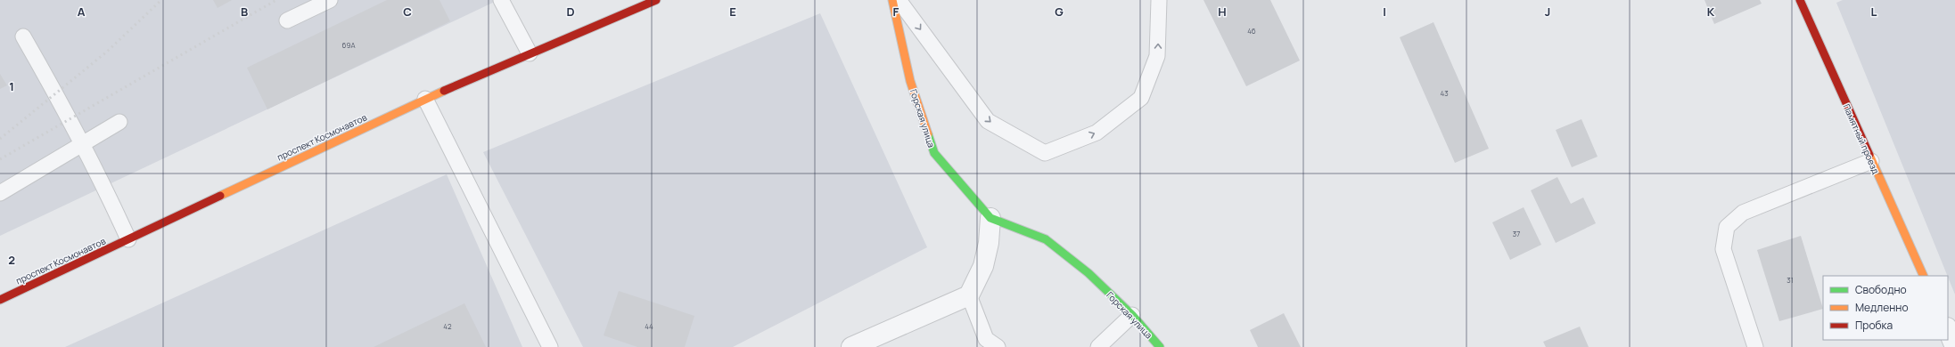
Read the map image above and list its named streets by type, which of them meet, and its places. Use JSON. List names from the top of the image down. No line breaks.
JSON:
{"streets":{"street":["Горская улица","проспект Космонавтов","Памятный проезд"]},"house_numbers":["46","69А","43","37","31","42","44"],"legend":["Свободно","Медленно","Пробка"],"grid":{"columns":["A","B","C","D","E","F","G","H","I","J","K","L"],"rows":["1","2"]}}
